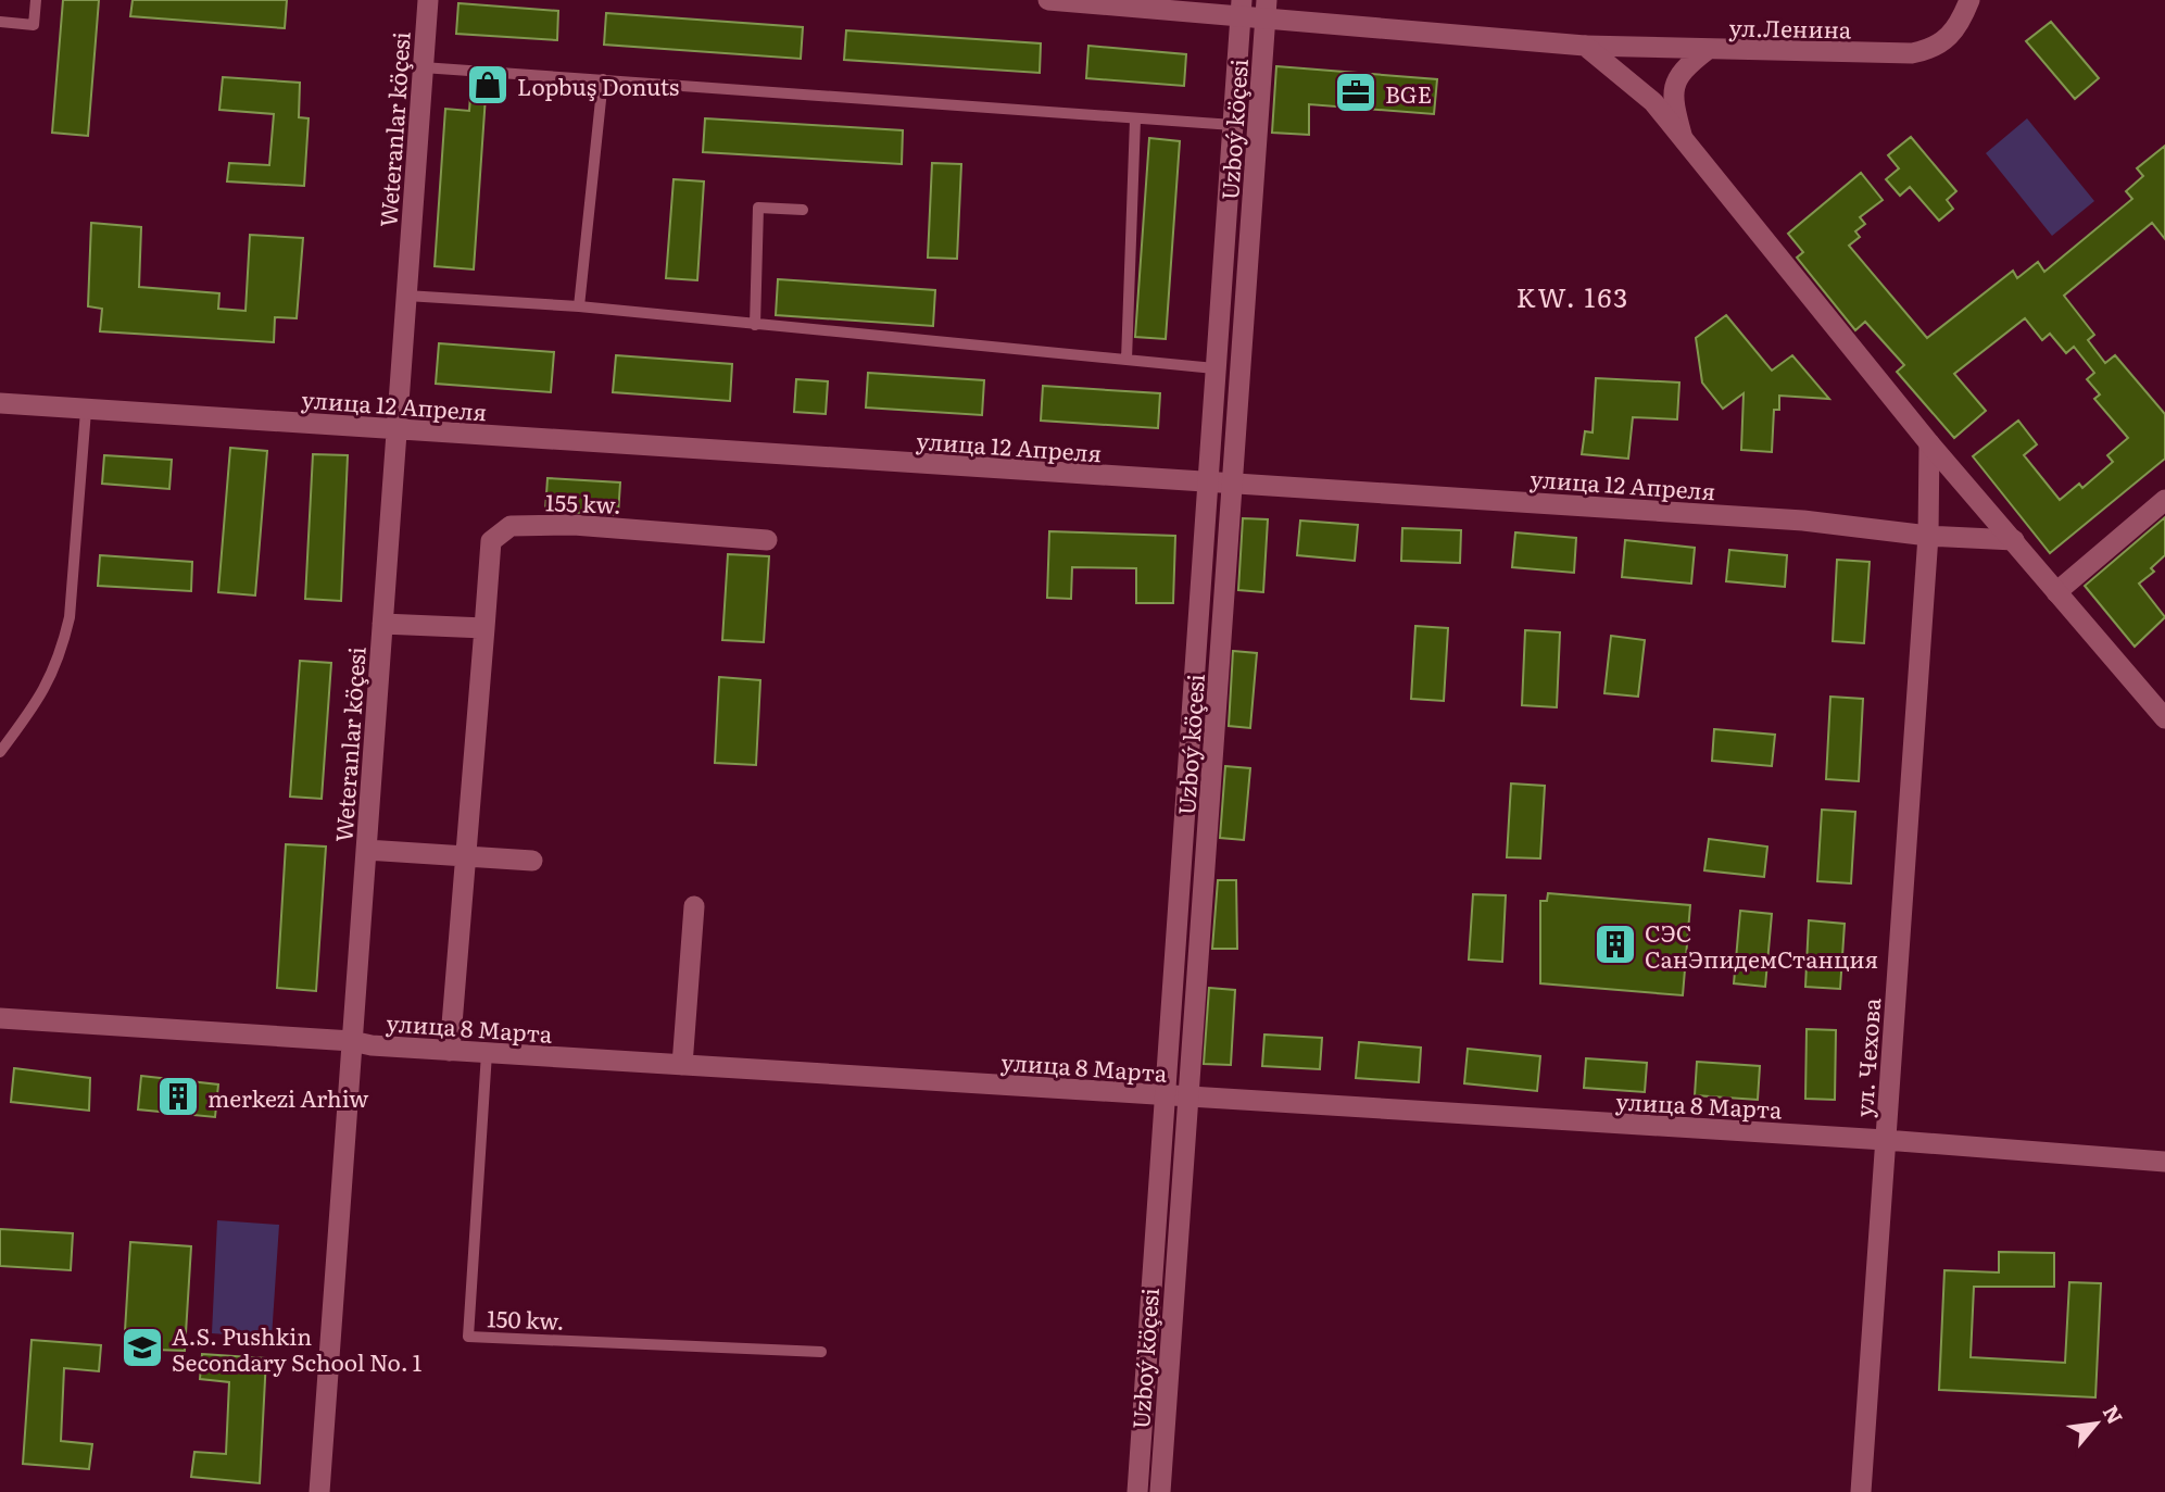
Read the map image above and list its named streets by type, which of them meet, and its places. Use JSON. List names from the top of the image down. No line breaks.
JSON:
{"streets":{"street":["ул.Ленина","Weteranlar köçesi","Uzboý köçesi","улица 12 Апреля","155 kw.","улица 8 Марта","ул. Чехова"],"lane":["150 kw."]},"crossings":[["ул.Ленина","Uzboý köçesi"],["Weteranlar köçesi","улица 12 Апреля"],["Weteranlar köçesi","улица 8 Марта"],["Uzboý köçesi","улица 12 Апреля"],["Uzboý köçesi","улица 8 Марта"],["улица 12 Апреля","ул. Чехова"],["155 kw.","улица 8 Марта"],["улица 8 Марта","ул. Чехова"],["улица 8 Марта","150 kw."]],"districts":["KW. 163"],"places":{"shop":["Lopbuş Donuts"],"office":["BGE"],"building":["СЭС СанЭпидемСтанция","merkezi Arhiw"],"school or university":["A.S. Pushkin Secondary School No. 1"]},"north":"top right"}
